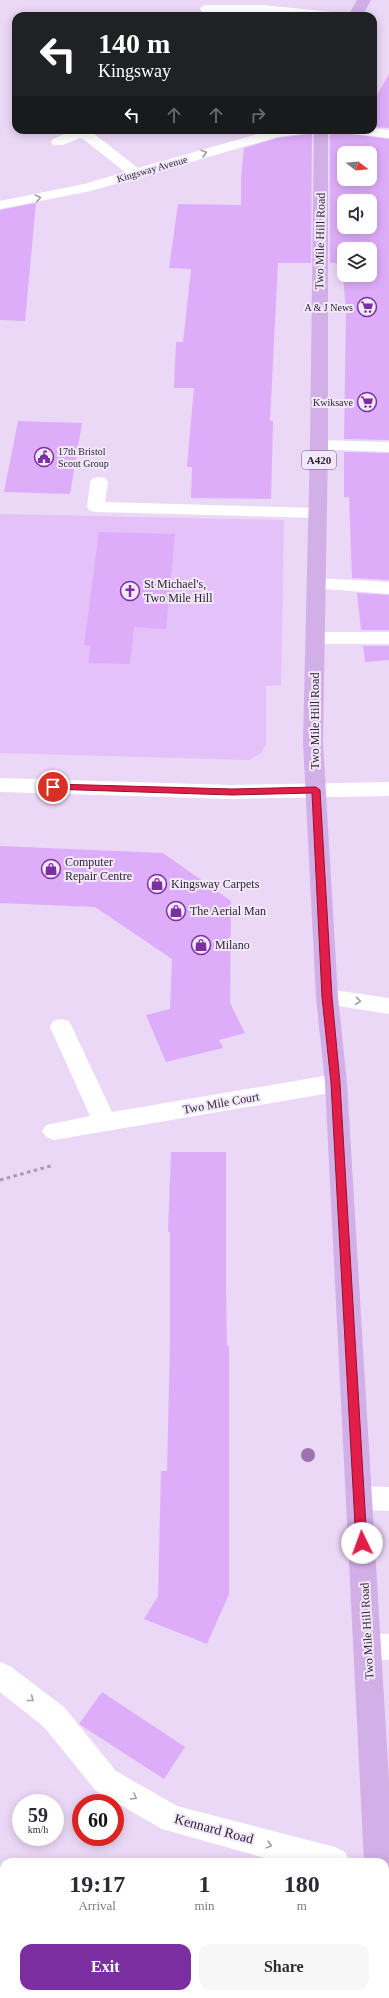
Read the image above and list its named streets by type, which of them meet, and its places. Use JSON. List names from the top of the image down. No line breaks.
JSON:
{"streets":{"main road":["Two Mile Hill Road","A420"],"street":["Kingsway Avenue","Two Mile Court","Kennard Road"]},"crossings":[["Two Mile Hill Road","Two Mile Court"]],"one_way":["Kingsway Avenue","Kennard Road"],"places":{"supermarket":["A & J News","Kwiksave"],"public building":["17th Bristol Scout Group"],"church":["St Michael's, Two Mile Hill"],"shop":["Computer Repair Centre","Kingsway Carpets","The Aerial Man","Milano"]},"north":"right","page":{"turn":["140 m","Kingsway"],"speed":"59 km/h","limit":"60","eta":["19:17","Arrival","1","min","180","m"],"buttons":["Exit","Share"]}}
